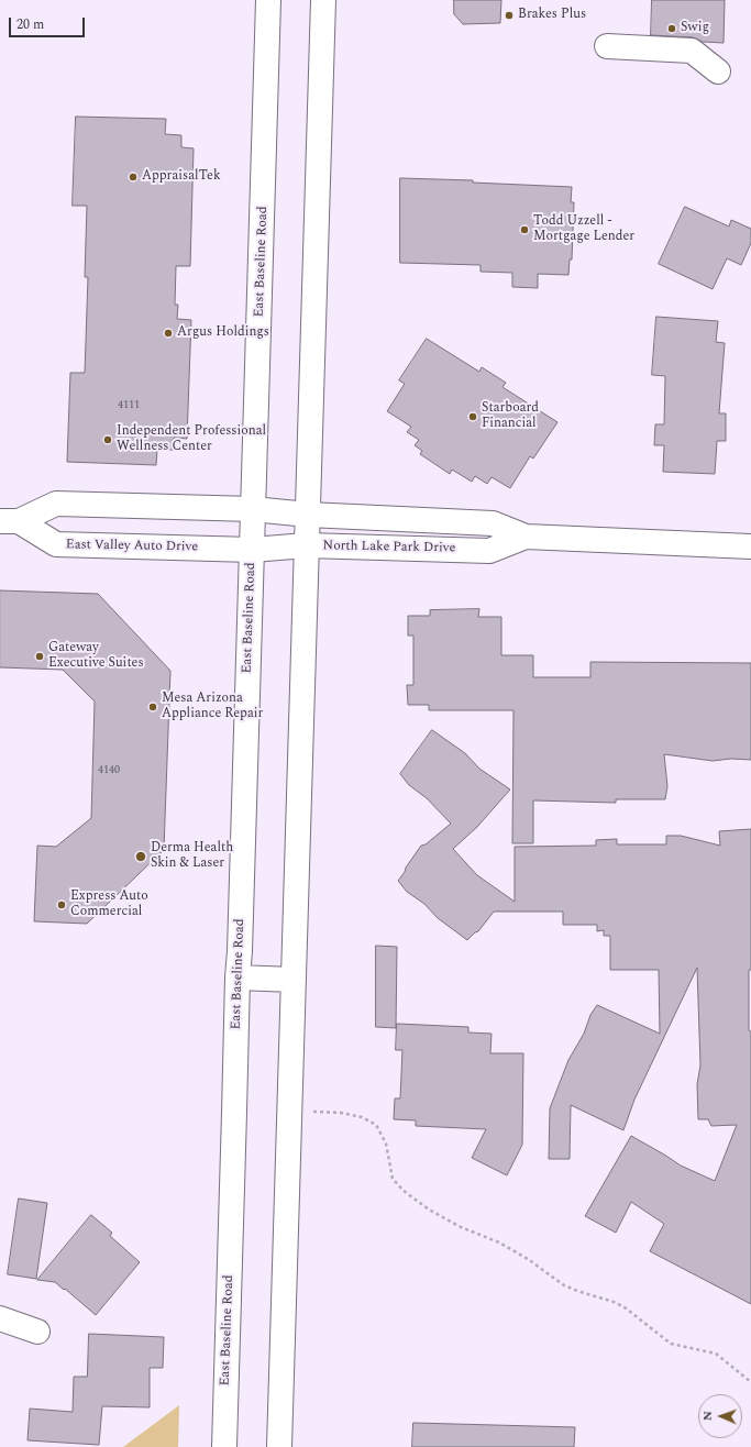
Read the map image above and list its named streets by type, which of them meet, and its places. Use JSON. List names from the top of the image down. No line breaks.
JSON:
{"streets":{"main road":["East Baseline Road","East Valley Auto Drive","North Lake Park Drive"]},"crossings":[["East Baseline Road","East Valley Auto Drive"],["East Baseline Road","North Lake Park Drive"],["East Valley Auto Drive","North Lake Park Drive"]],"places":["Brakes Plus","Swig","AppraisalTek","Todd Uzzell - Mortgage Lender","Argus Holdings","Starboard Financial","Independent Professional Wellness Center","Gateway Executive Suites","Mesa Arizona Appliance Repair","Derma Health Skin & Laser","Express Auto Commercial"],"house_numbers":["4111","4140"],"scale_bar":"20 m","north":"left"}
